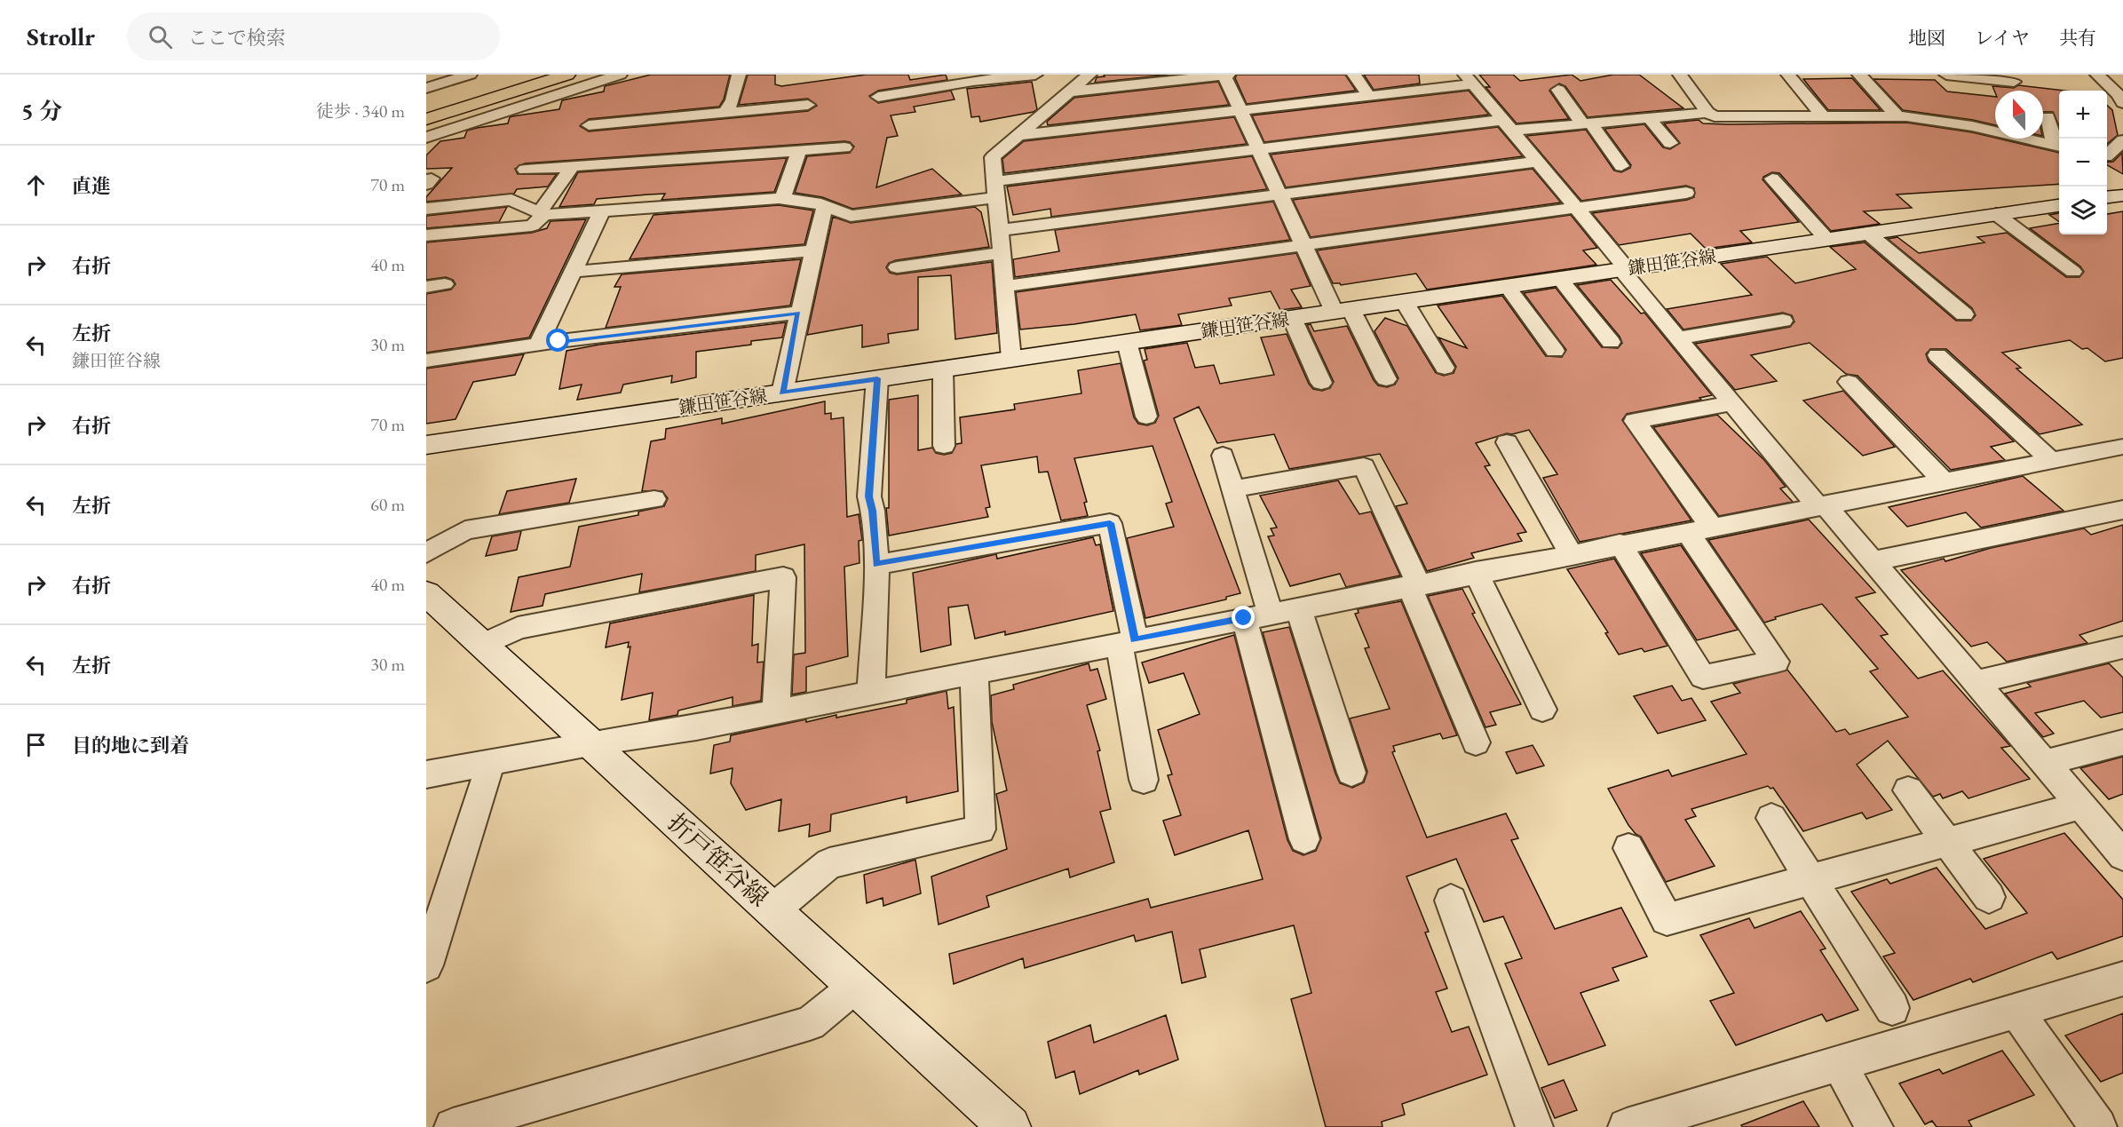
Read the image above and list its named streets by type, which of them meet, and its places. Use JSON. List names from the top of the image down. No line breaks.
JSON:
{"streets":{"street":["鎌田笹谷線","折戸笹谷線"]},"north":"top","page":{"header":"Strollr","search":"ここで検索","nav":["地図","レイヤ","共有"],"heading":["5 分","徒歩 · 340 m"],"map_buttons":["+","−"],"list":[["直進","70 m"],["右折","40 m"],["左折","鎌田笹谷線","30 m"],["右折","70 m"],["左折","60 m"],["右折","40 m"],["左折","30 m"],"目的地に到着"]}}
